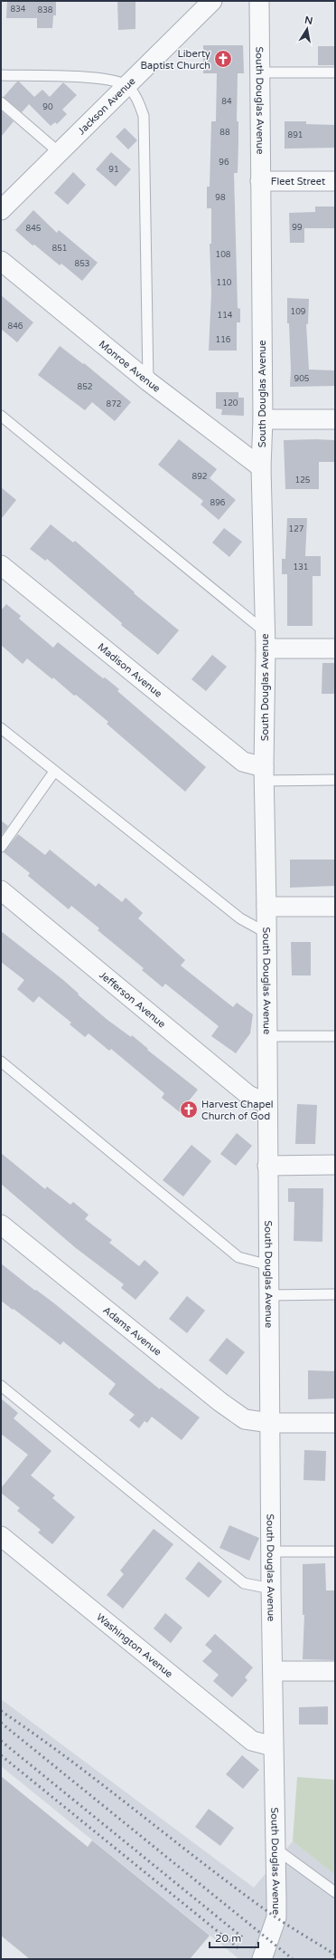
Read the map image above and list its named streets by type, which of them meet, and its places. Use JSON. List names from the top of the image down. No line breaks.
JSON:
{"streets":{"street":["South Douglas Avenue","Jackson Avenue","Fleet Street","Monroe Avenue","Madison Avenue","Jefferson Avenue","Adams Avenue","Washington Avenue"]},"crossings":[["South Douglas Avenue","Fleet Street"],["South Douglas Avenue","Monroe Avenue"],["South Douglas Avenue","Madison Avenue"],["South Douglas Avenue","Jefferson Avenue"],["South Douglas Avenue","Adams Avenue"],["South Douglas Avenue","Washington Avenue"]],"places":{"church":["Liberty Baptist Church","Harvest Chapel Church of God"]},"house_numbers":["834","838","84","90","88","891","96","91","98","99","845","851","108","853","110","109","114","846","116","905","852","120","872","892","125","896","127","131"],"scale_bar":"20 m","north":"top"}
